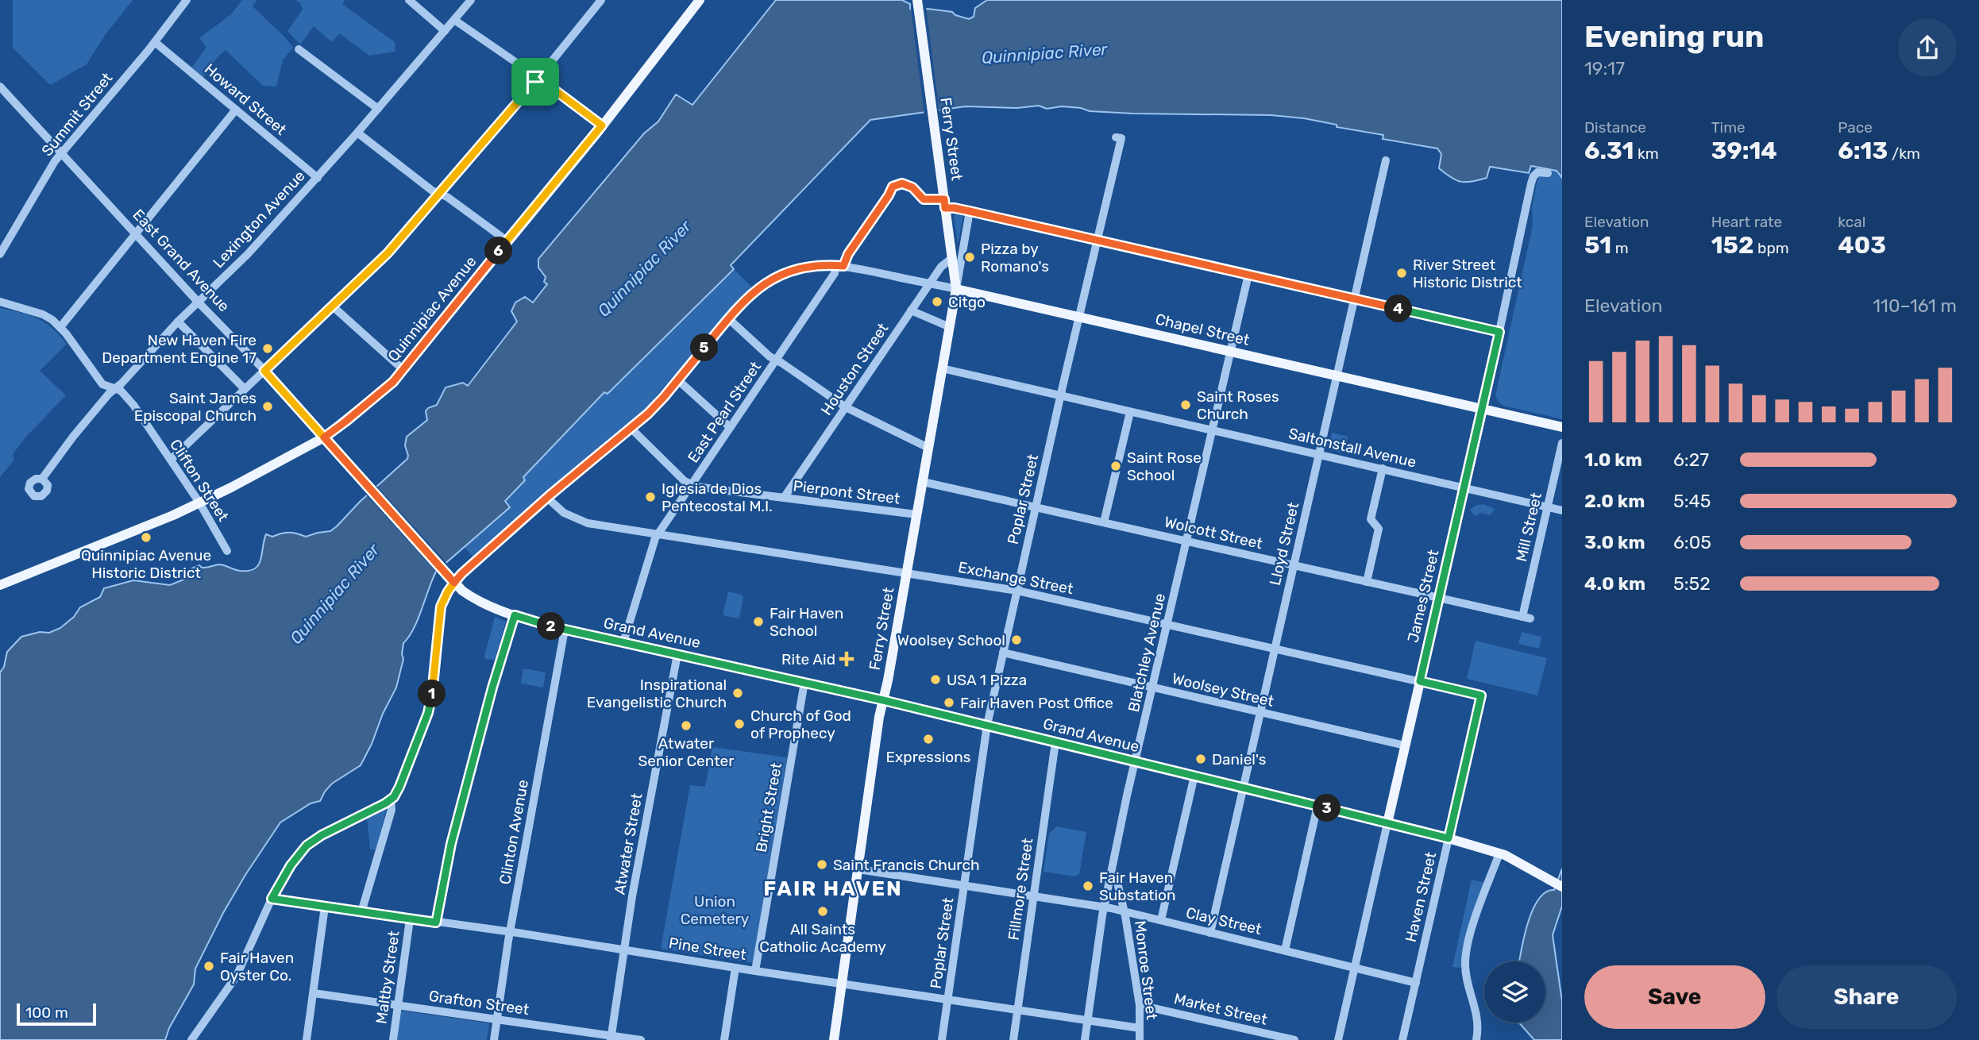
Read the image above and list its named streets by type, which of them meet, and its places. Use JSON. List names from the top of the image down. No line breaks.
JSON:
{"streets":{"main road":["Ferry Street","East Grand Avenue","Quinnipiac Avenue","Chapel Street","James Street","Grand Avenue"],"street":["Howard Street","Summit Street","Lexington Avenue","Houston Street","East Pearl Street","Saltonstall Avenue","Clifton Street","Pierpont Street","Poplar Street","Mill Street","Wolcott Street","Lloyd Street","Exchange Street","Blatchley Avenue","Woolsey Street","Bright Street","Clinton Avenue","Atwater Street","Fillmore Street","Haven Street","Clay Street","Pine Street","Monroe Street","Maltby Street","Grafton Street","Market Street"]},"crossings":[["Howard Street","Summit Street"],["Howard Street","Lexington Avenue"],["Summit Street","East Grand Avenue"],["Ferry Street","Chapel Street"],["Ferry Street","Houston Street"],["Ferry Street","East Pearl Street"],["Ferry Street","Saltonstall Avenue"],["Ferry Street","Pierpont Street"],["Ferry Street","Wolcott Street"],["Ferry Street","Exchange Street"],["Ferry Street","Grand Avenue"],["Ferry Street","Clay Street"],["Ferry Street","Pine Street"],["Lexington Avenue","East Grand Avenue"],["Lexington Avenue","Clifton Street"],["East Grand Avenue","Quinnipiac Avenue"],["East Grand Avenue","Grand Avenue"],["Quinnipiac Avenue","Clifton Street"],["Chapel Street","Houston Street"],["Chapel Street","East Pearl Street"],["Chapel Street","Poplar Street"],["Chapel Street","Lloyd Street"],["Chapel Street","Exchange Street"],["Chapel Street","James Street"],["Chapel Street","Grand Avenue"],["Chapel Street","Blatchley Avenue"],["Houston Street","Pierpont Street"],["East Pearl Street","Pierpont Street"],["East Pearl Street","Exchange Street"],["East Pearl Street","Grand Avenue"],["Saltonstall Avenue","Poplar Street"],["Saltonstall Avenue","Mill Street"],["Saltonstall Avenue","Lloyd Street"],["Saltonstall Avenue","James Street"],["Saltonstall Avenue","Blatchley Avenue"],["Poplar Street","Wolcott Street"],["Poplar Street","Exchange Street"],["Poplar Street","Grand Avenue"],["Poplar Street","Woolsey Street"],["Poplar Street","Clay Street"],["Poplar Street","Pine Street"],["Mill Street","Wolcott Street"],["Wolcott Street","Lloyd Street"],["Wolcott Street","James Street"],["Wolcott Street","Blatchley Avenue"],["Lloyd Street","Exchange Street"],["Lloyd Street","Grand Avenue"],["Lloyd Street","Woolsey Street"],["Lloyd Street","Clay Street"],["Exchange Street","James Street"],["Exchange Street","Blatchley Avenue"],["Exchange Street","Haven Street"],["James Street","Grand Avenue"],["James Street","Woolsey Street"],["James Street","Clay Street"],["Grand Avenue","Blatchley Avenue"],["Grand Avenue","Bright Street"],["Grand Avenue","Clinton Avenue"],["Grand Avenue","Atwater Street"],["Grand Avenue","Fillmore Street"],["Grand Avenue","Haven Street"],["Blatchley Avenue","Woolsey Street"],["Blatchley Avenue","Clay Street"],["Blatchley Avenue","Pine Street"],["Blatchley Avenue","Monroe Street"],["Bright Street","Pine Street"],["Clinton Avenue","Pine Street"],["Clinton Avenue","Grafton Street"],["Atwater Street","Pine Street"],["Atwater Street","Grafton Street"],["Fillmore Street","Clay Street"],["Fillmore Street","Pine Street"],["Haven Street","Clay Street"],["Clay Street","Monroe Street"],["Pine Street","Monroe Street"],["Pine Street","Maltby Street"],["Monroe Street","Market Street"],["Maltby Street","Grafton Street"]],"districts":["FAIR HAVEN"],"water":["Quinnipiac River"],"parks":["Union Cemetery"],"places":{"other":["Pizza by Romano's","River Street Historic District","Citgo","New Haven Fire Department Engine 17","Saint Roses Church","Saint James Episcopal Church","Saint Rose School","Iglesia de Dios Pentecostal M.I.","Quinnipiac Avenue Historic District","Fair Haven School","Woolsey School","USA 1 Pizza","Inspirational Evangelistic Church","Fair Haven Post Office","Church of God of Prophecy","Atwater Senior Center","Expressions","Daniel's","Saint Francis Church","Fair Haven Substation","All Saints Catholic Academy","Fair Haven Oyster Co."],"health":["Rite Aid"]},"scale_bar":"100 m","page":{"heading":["Evening run","19:17"],"stats":[["Distance","6.31 km"],["Time","39:14"],["Pace","6:13 /km"],["Elevation","51 m"],["Heart rate","152 bpm"],["kcal","403"]],"pins":["6","4","5","2","1","3"],"chart":["Elevation","110–161 m"],"list":[{"name":"1.0 km","note":"6:27"},{"name":"2.0 km","note":"5:45"},{"name":"3.0 km","note":"6:05"},{"name":"4.0 km","note":"5:52"}],"buttons":["Save","Share"],"scale":"100 m"}}
